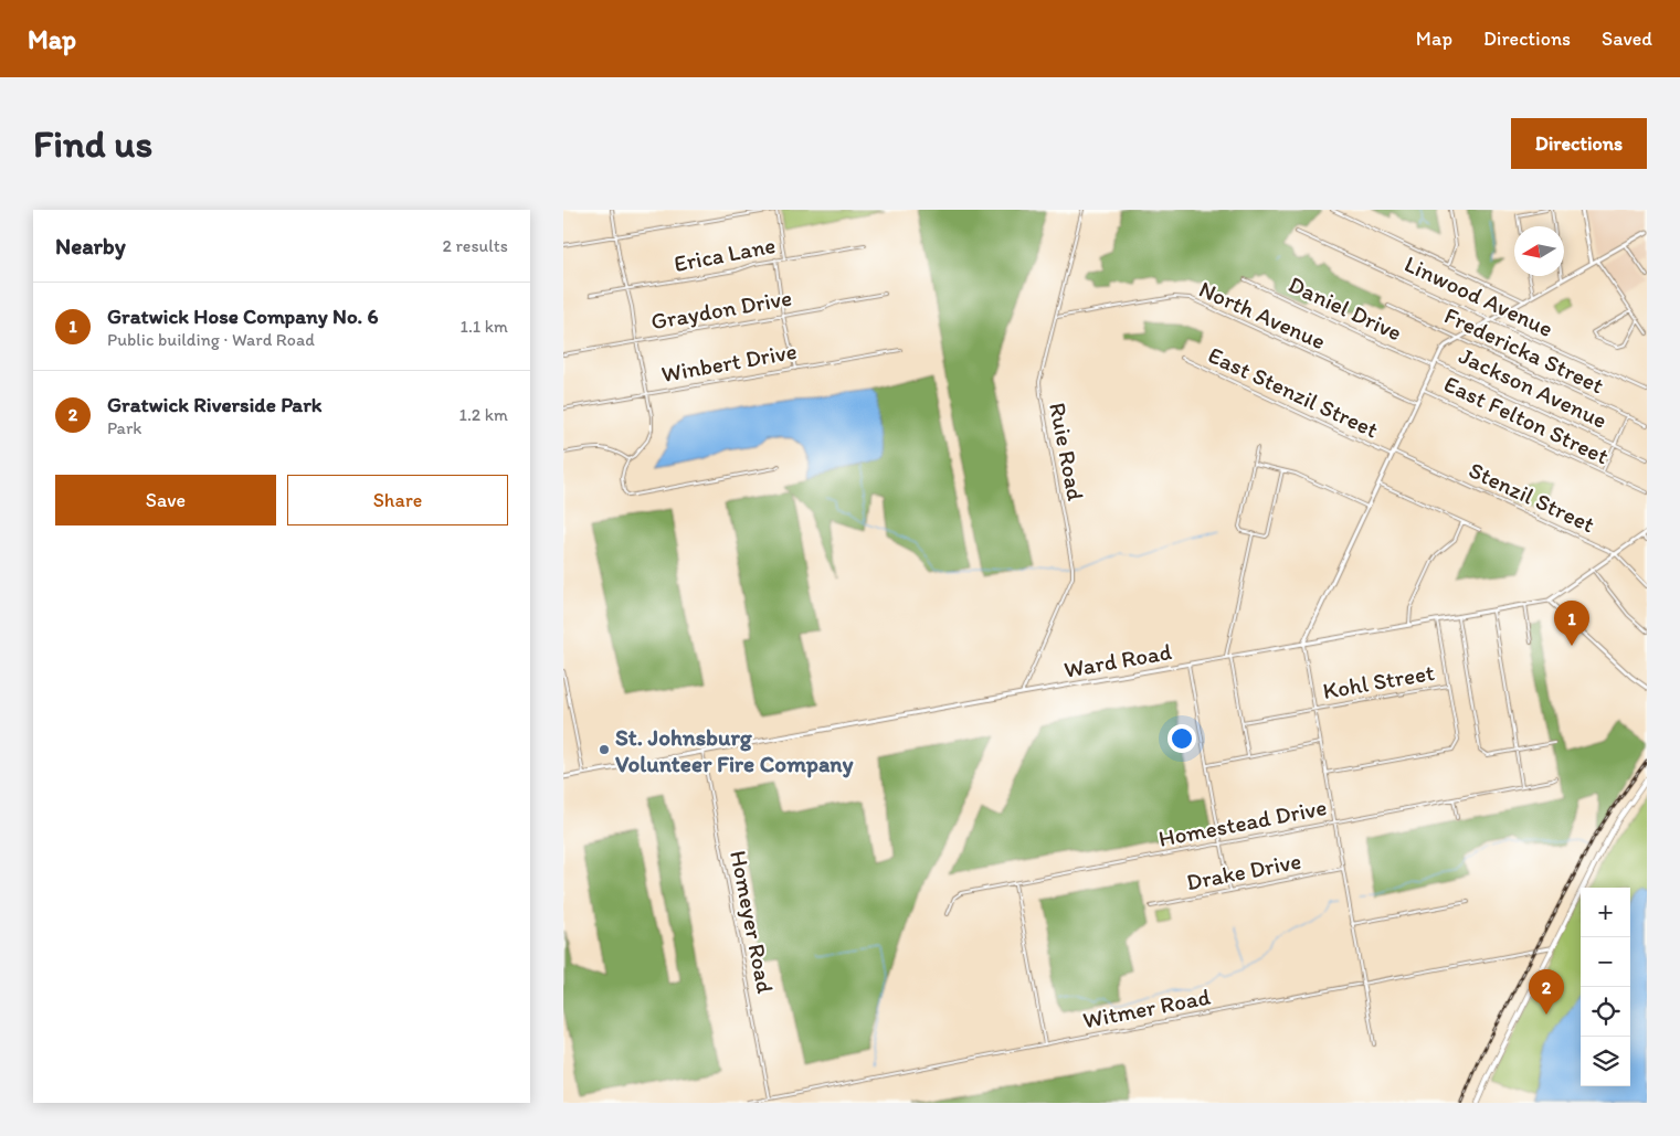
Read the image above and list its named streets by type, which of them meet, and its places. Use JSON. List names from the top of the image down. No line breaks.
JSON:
{"streets":{"main road":["Ward Road"],"street":["Erica Lane","Linwood Avenue","Daniel Drive","Graydon Drive","North Avenue","Fredericka Street","Winbert Drive","Jackson Avenue","East Stenzil Street","East Felton Street","Ruie Road","Stenzil Street","Kohl Street","Homestead Drive","Drake Drive","Homeyer Road","Witmer Road"]},"crossings":[["North Avenue","Ruie Road"],["East Stenzil Street","Stenzil Street"],["Ruie Road","Ward Road"],["Ward Road","Homeyer Road"],["Homeyer Road","Witmer Road"]],"places":["St. Johnsburg Volunteer Fire Company"],"north":"left","page":{"header":"Map","nav":["Map","Directions","Saved"],"buttons":["Directions",["Save","Share"]],"title":"Find us","heading":["Nearby","2 results"],"list":[{"mark":"1","name":"Gratwick Hose Company No. 6","note":"Public building · Ward Road","value":"1.1 km"},{"mark":"2","name":"Gratwick Riverside Park","note":"Park","value":"1.2 km"}],"pins":["1","2"],"map_buttons":["+","−"]}}
